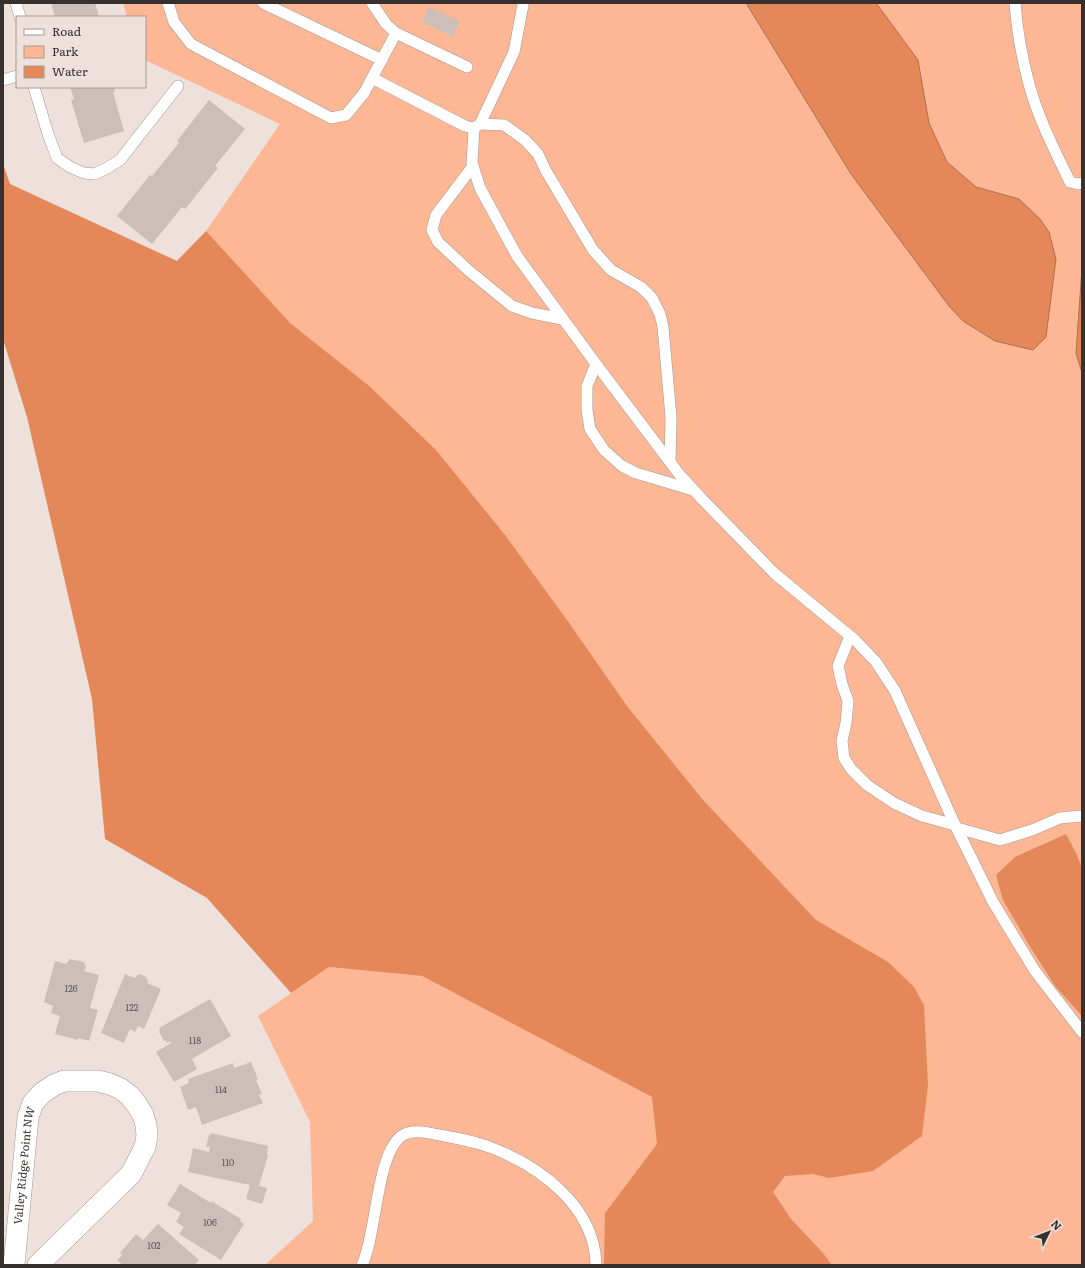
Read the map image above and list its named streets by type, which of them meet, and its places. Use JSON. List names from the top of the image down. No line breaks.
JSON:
{"streets":{"street":["Valley Ridge Point NW"]},"house_numbers":["126","122","118","114","110","106","102"],"legend":["Road","Park","Water"],"north":"top right"}
